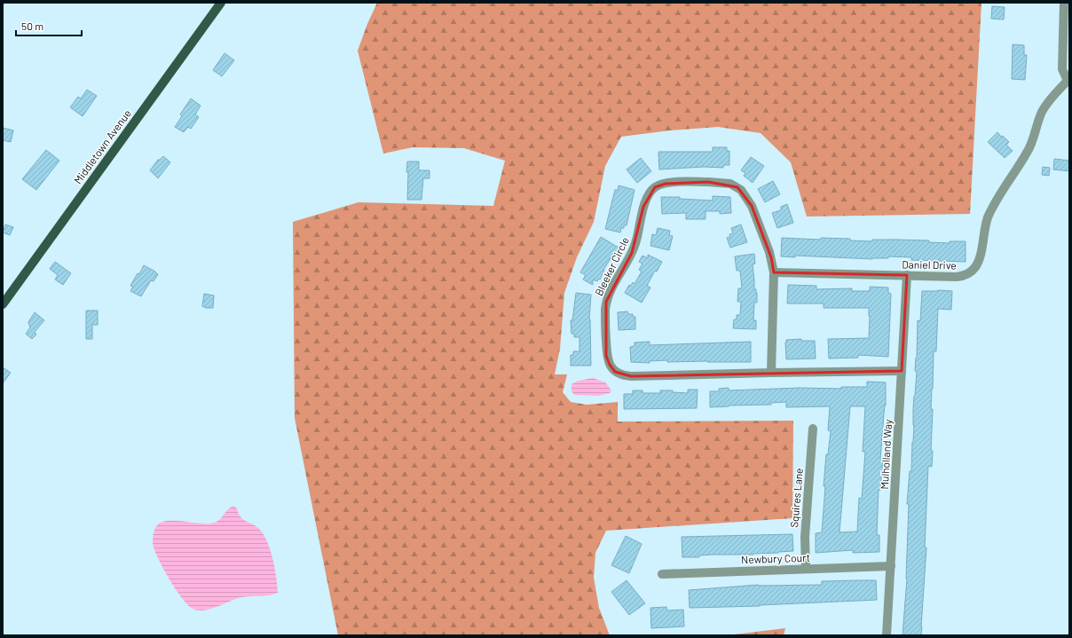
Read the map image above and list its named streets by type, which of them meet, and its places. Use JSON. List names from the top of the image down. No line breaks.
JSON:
{"streets":{"main road":["Middletown Avenue"],"street":["Daniel Drive","Bleeker Circle","Mulholland Way","Squires Lane","Newbury Court"]},"crossings":[["Daniel Drive","Bleeker Circle"],["Daniel Drive","Mulholland Way"],["Bleeker Circle","Mulholland Way"],["Mulholland Way","Newbury Court"],["Squires Lane","Newbury Court"]],"scale_bar":"50 m"}
